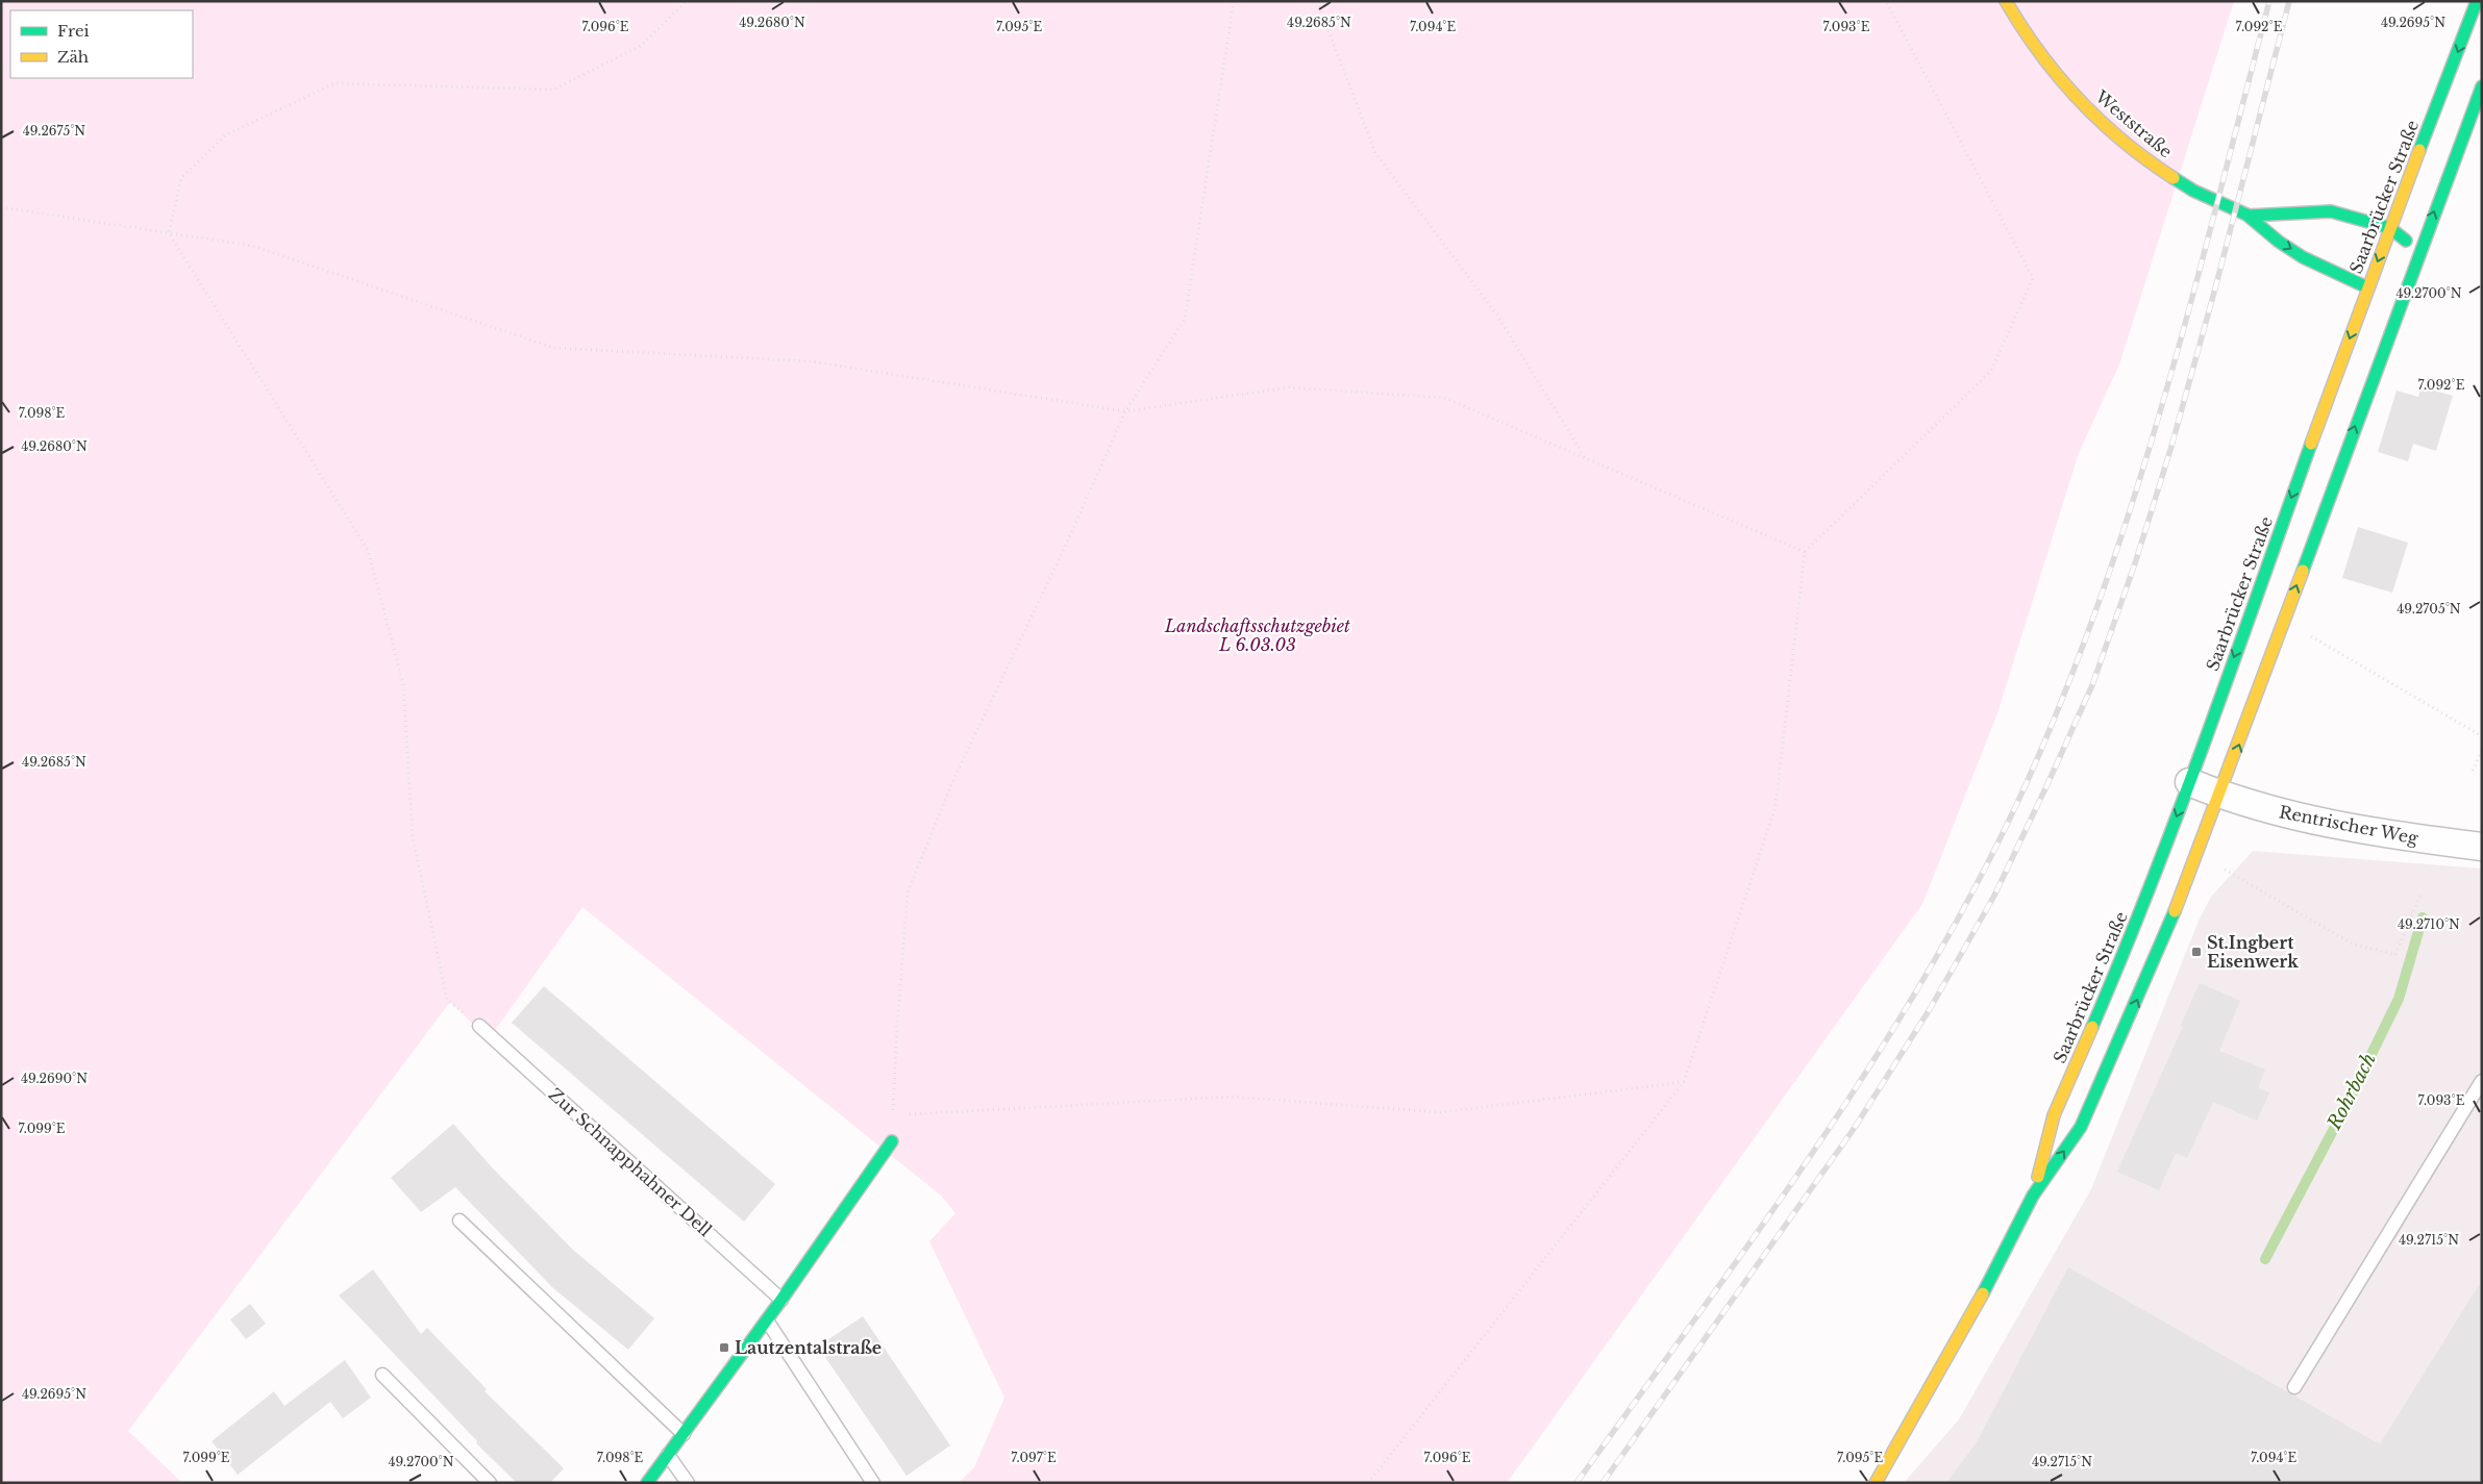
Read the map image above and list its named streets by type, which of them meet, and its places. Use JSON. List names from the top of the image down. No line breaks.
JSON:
{"streets":{"main road":["Weststraße","Saarbrücker Straße"],"street":["Rentrischer Weg"],"lane":["Zur Schnapphahner Dell"]},"crossings":[["Weststraße","Saarbrücker Straße"],["Saarbrücker Straße","Rentrischer Weg"]],"water":["Rohrbach"],"parks":["Landschaftsschutzgebiet L 6.03.03"],"places":{"transit":["St.Ingbert Eisenwerk","Lautzentalstraße"]},"legend":["Frei","Zäh"],"coordinates":["49.2680°N","49.2685°N","49.2695°N","7.096°E","7.095°E","7.094°E","7.093°E","7.092°E","49.2675°N","49.2700°N","7.098°E","49.2705°N","49.2710°N","49.2690°N","7.099°E","49.2715°N","7.097°E"]}
